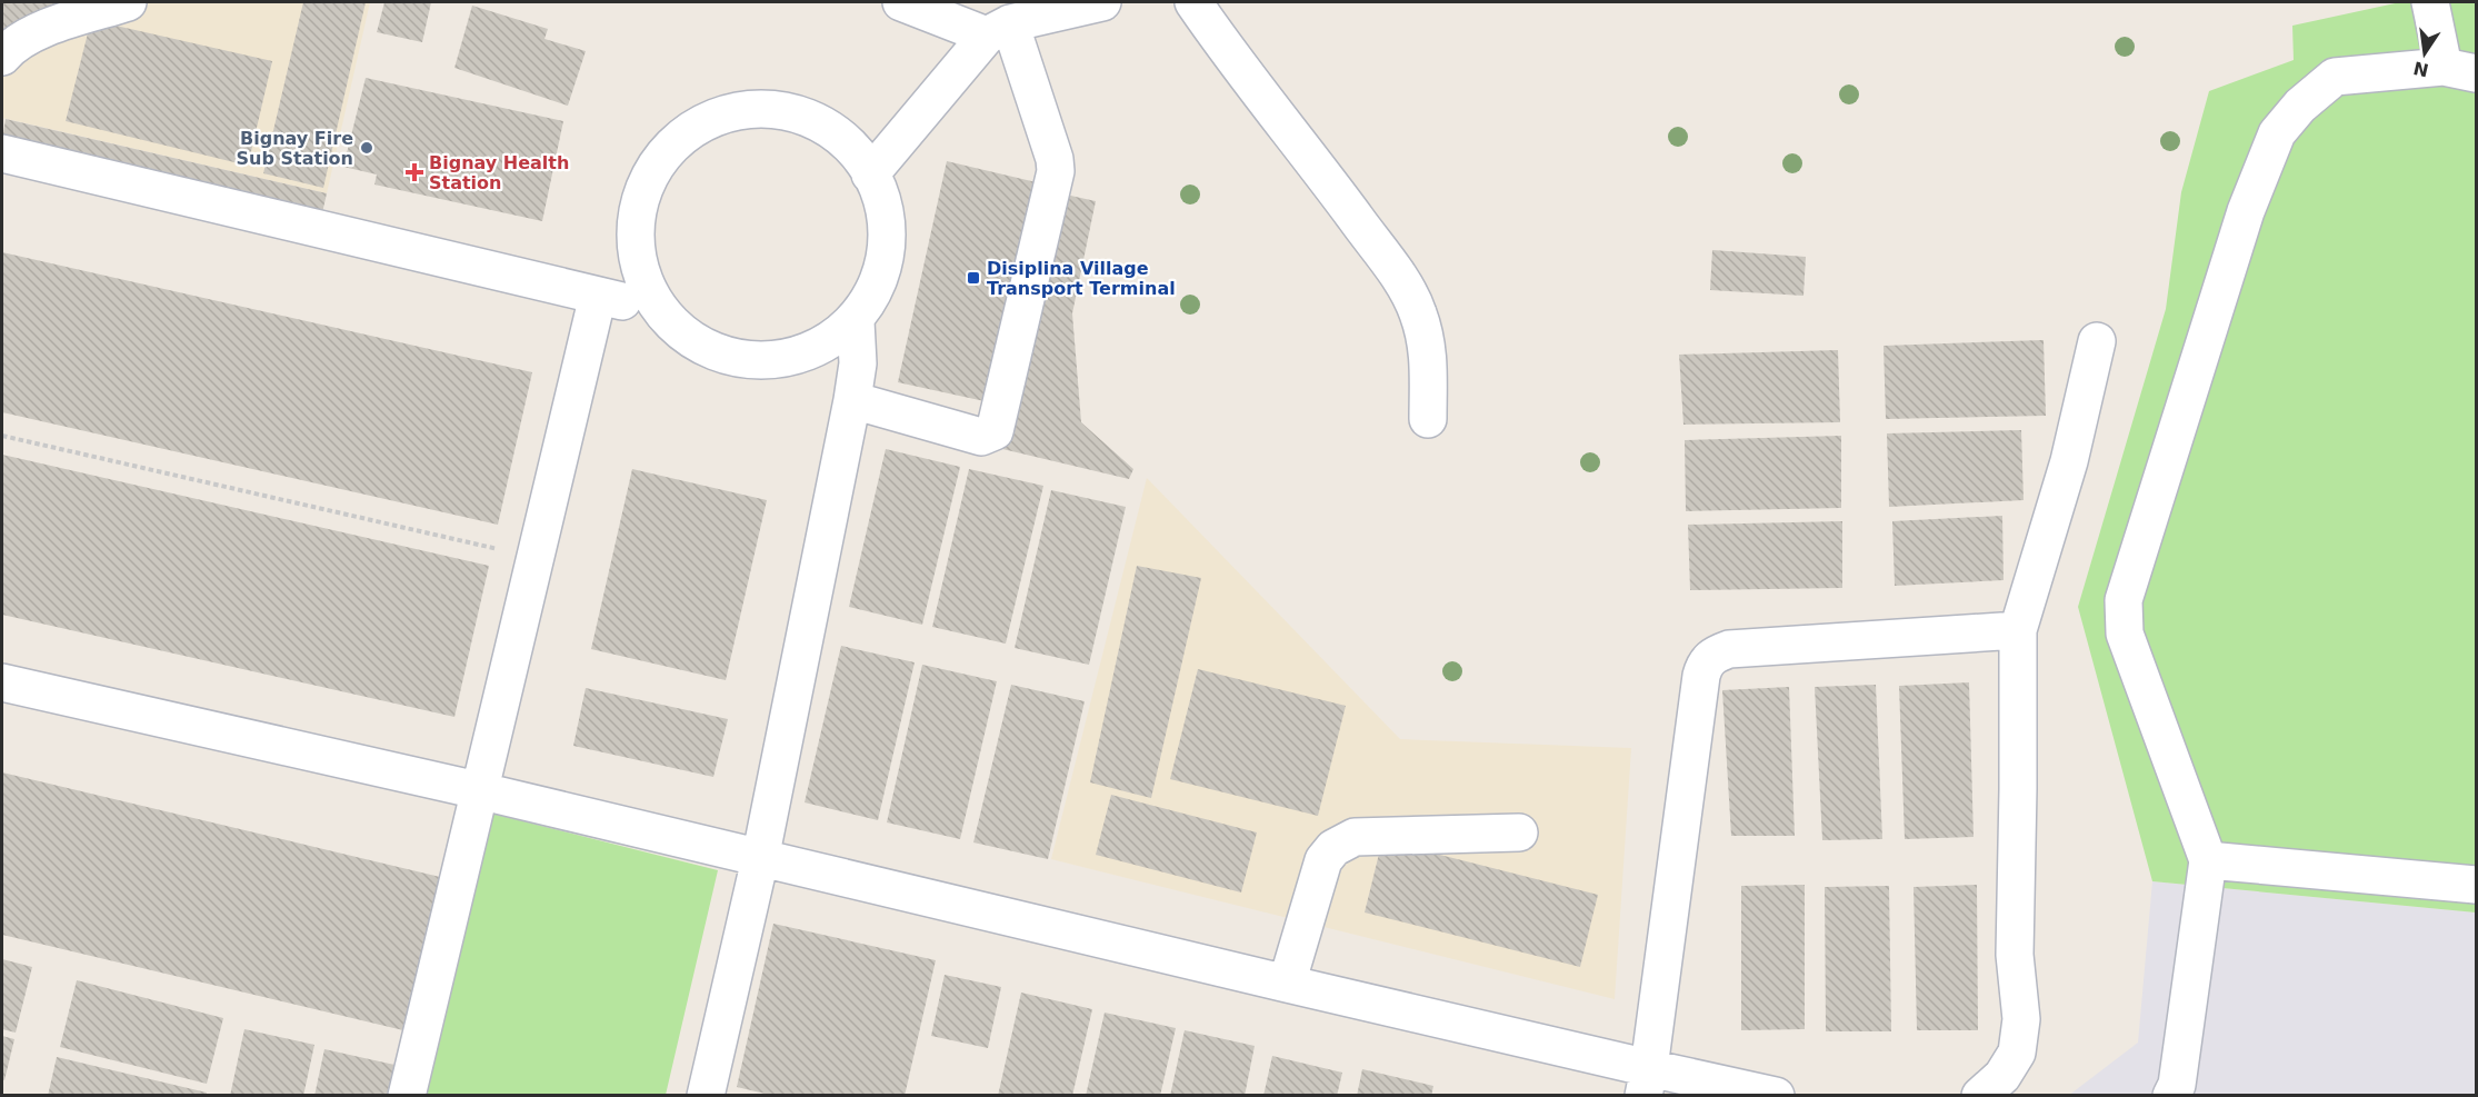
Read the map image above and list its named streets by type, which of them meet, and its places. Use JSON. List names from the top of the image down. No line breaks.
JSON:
{"places":{"other":["Bignay Fire Sub Station"],"health":["Bignay Health Station"],"transit":["Disiplina Village Transport Terminal"]},"north":"bottom"}
